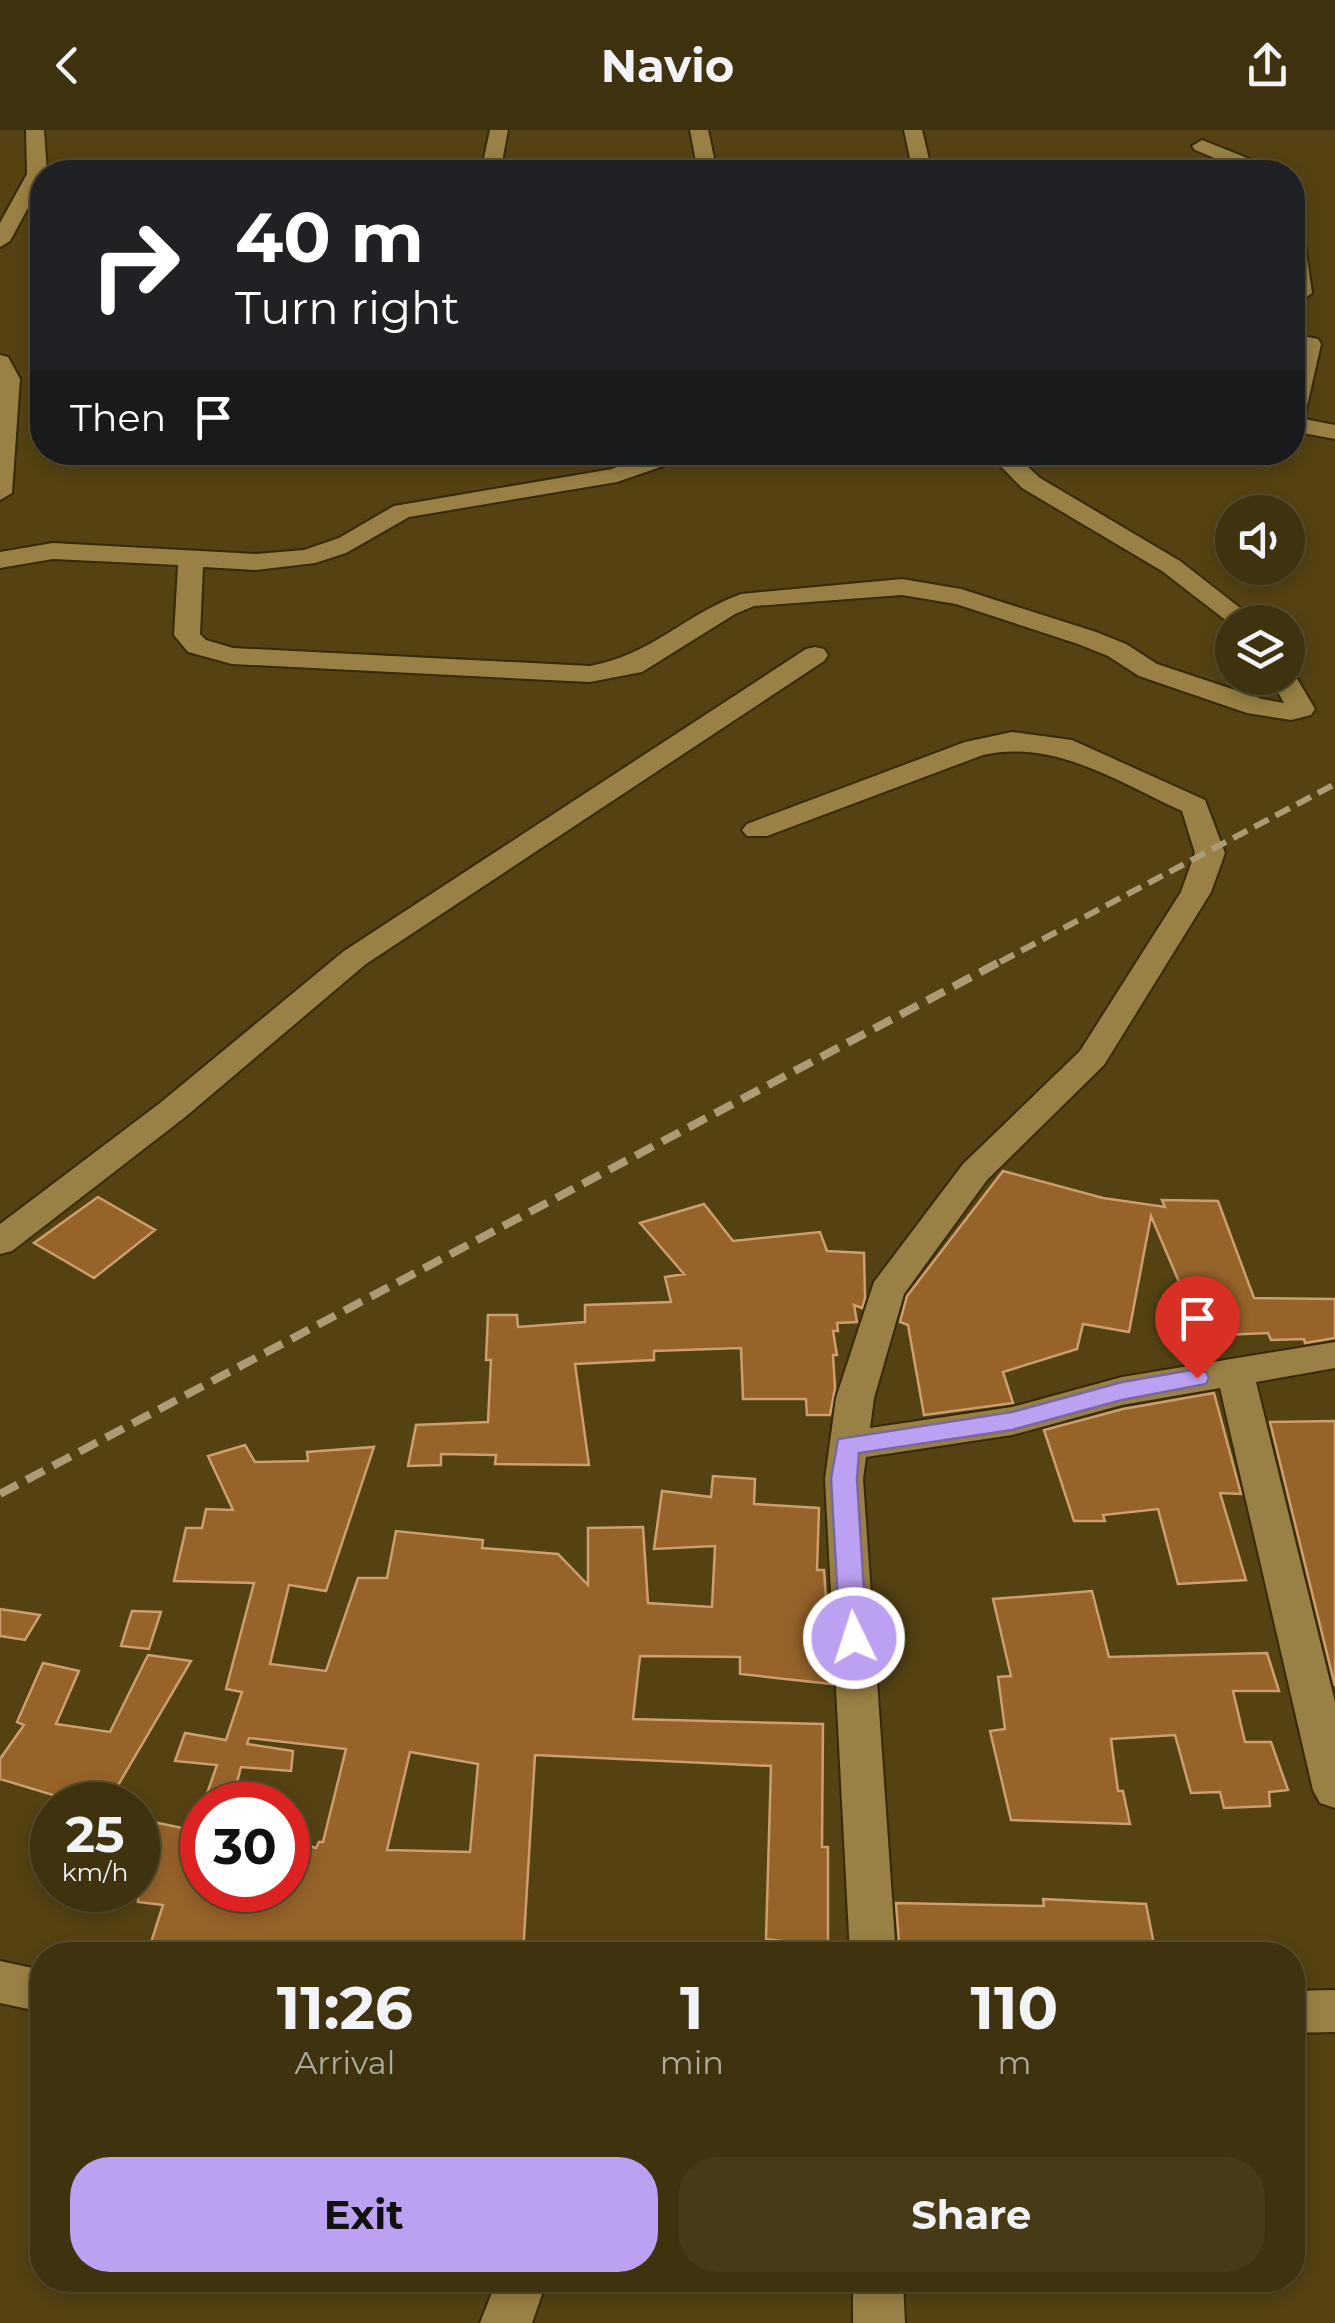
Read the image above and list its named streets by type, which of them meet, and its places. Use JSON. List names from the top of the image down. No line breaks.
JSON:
{"page":{"header":"Navio","turn":["40 m","Turn right"],"then":"Then","speed":"25 km/h","limit":"30","eta":["11:26","Arrival","1","min","110","m"],"buttons":["Exit","Share"]}}
